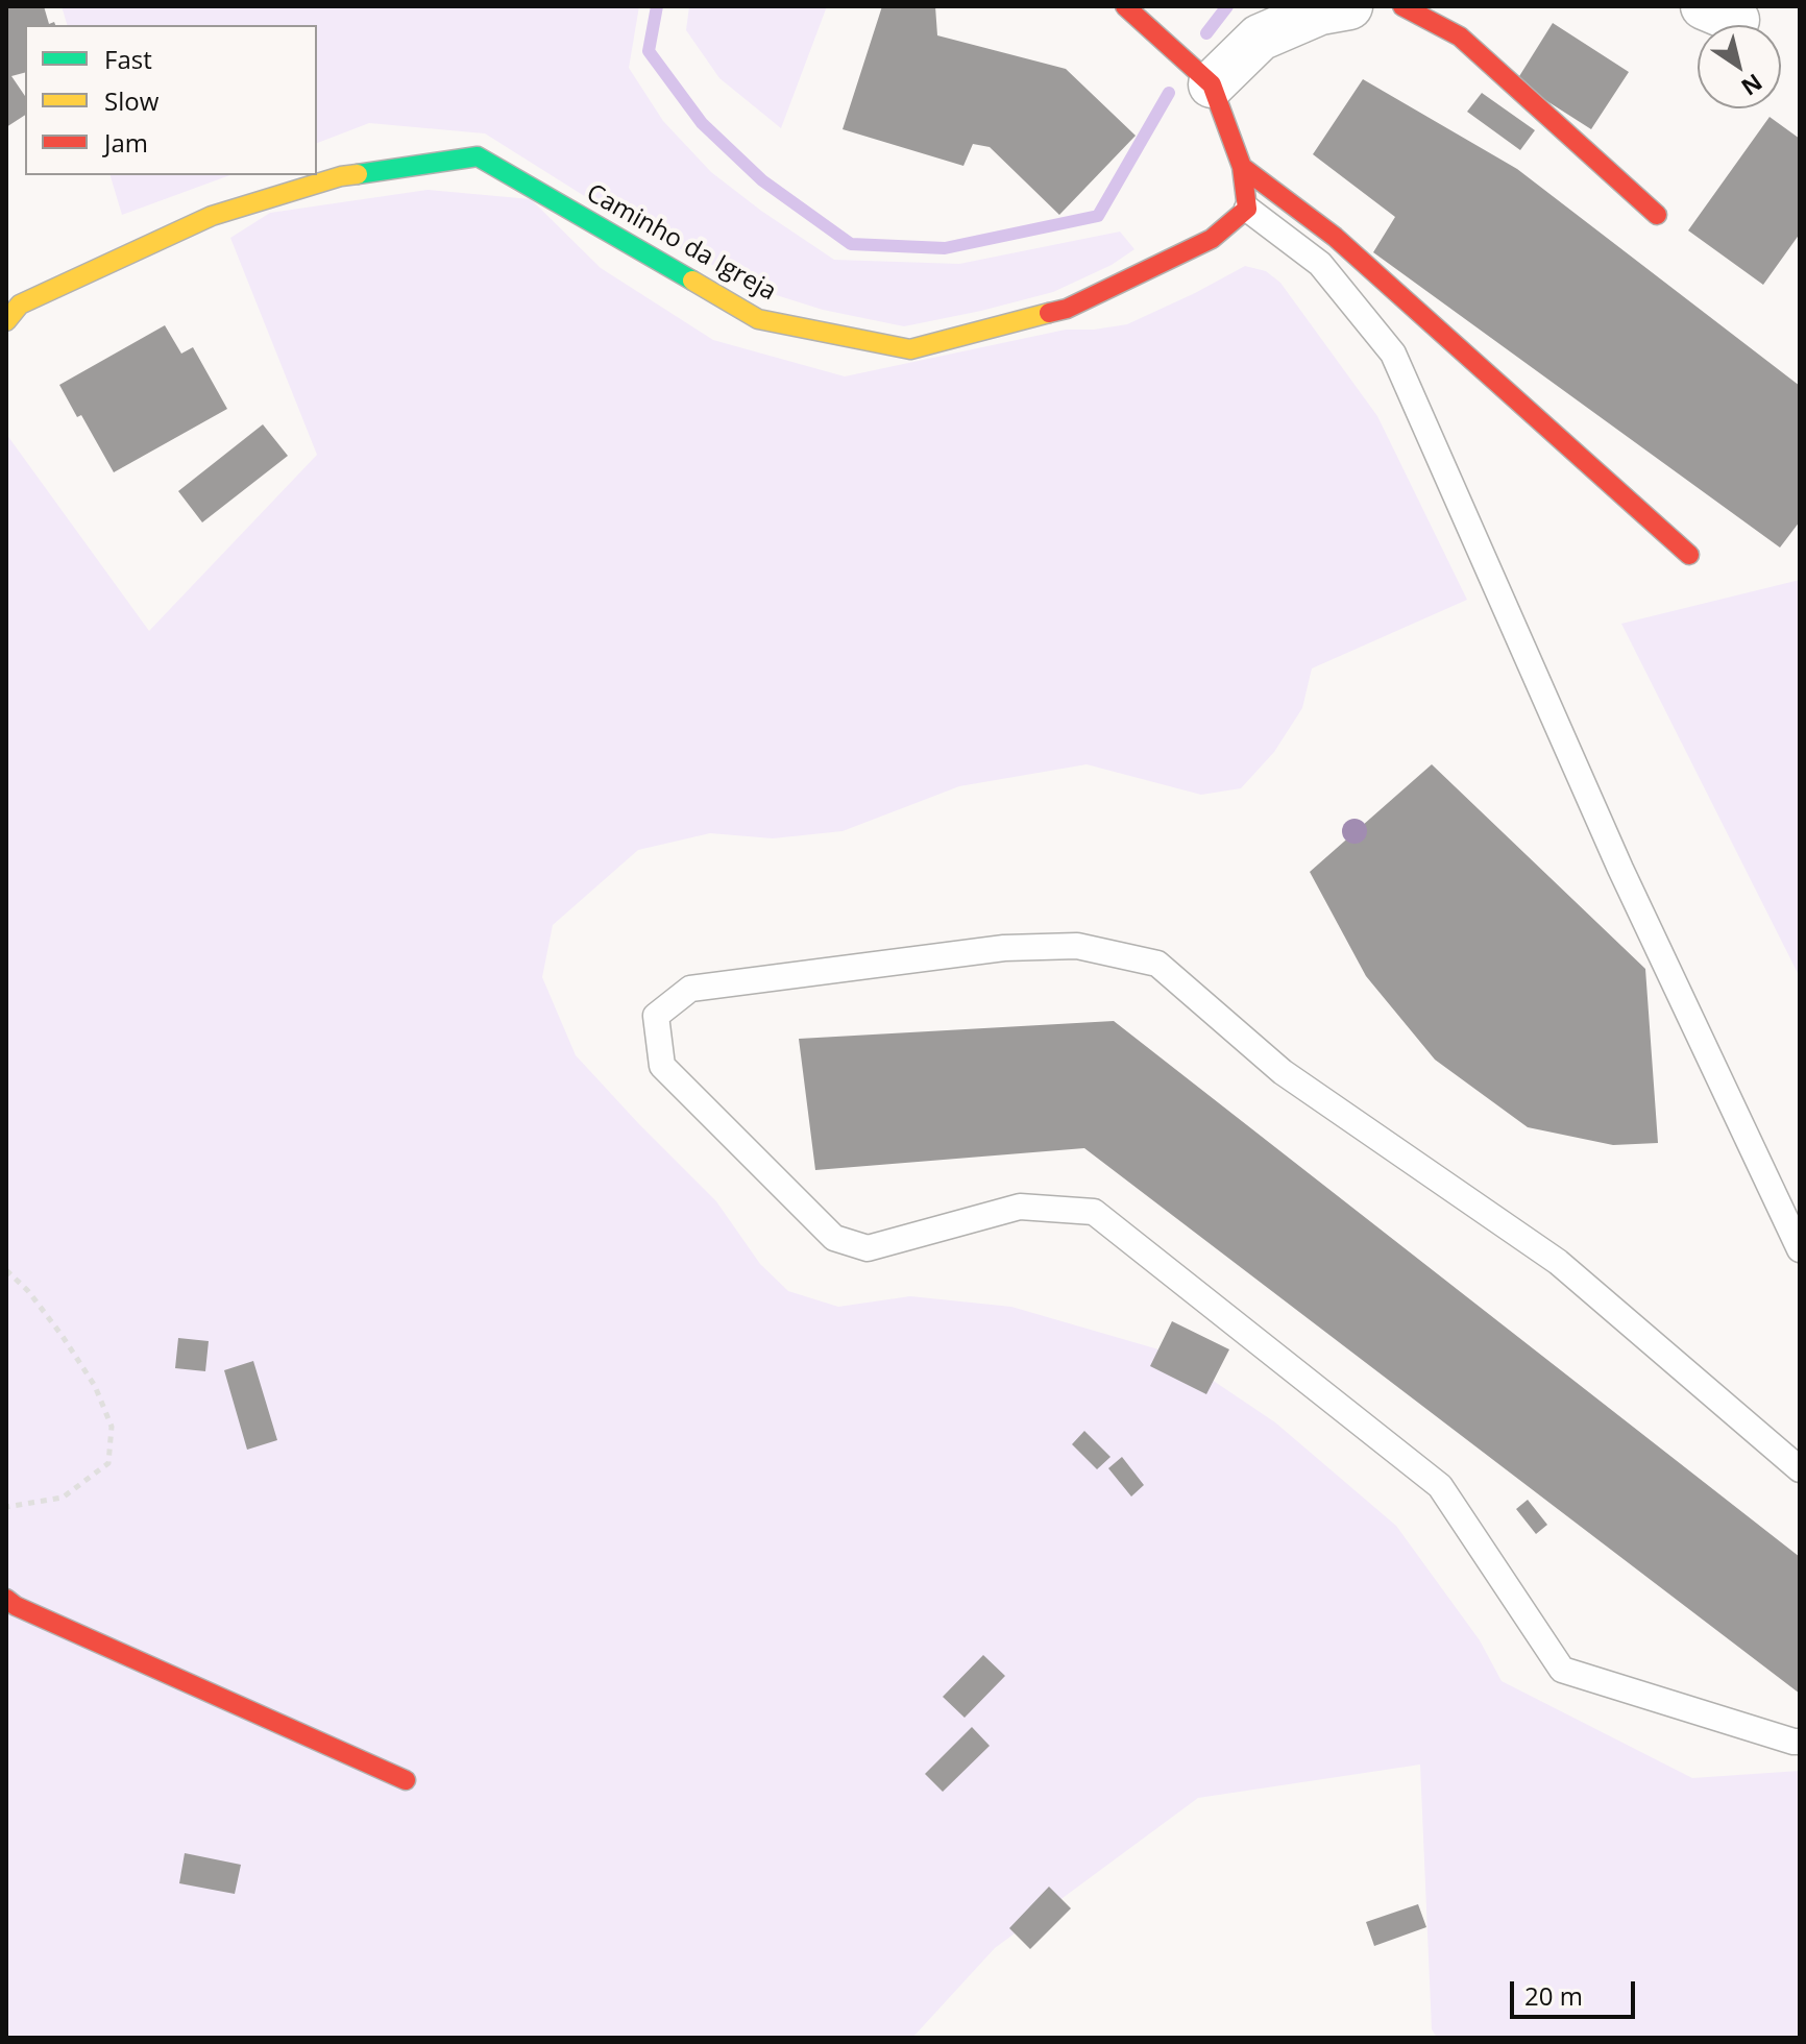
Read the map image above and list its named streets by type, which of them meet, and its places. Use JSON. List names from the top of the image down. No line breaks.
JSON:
{"streets":{"street":["Caminho da Igreja"]},"legend":["Fast","Slow","Jam"],"scale_bar":"20 m","north":"bottom right"}
